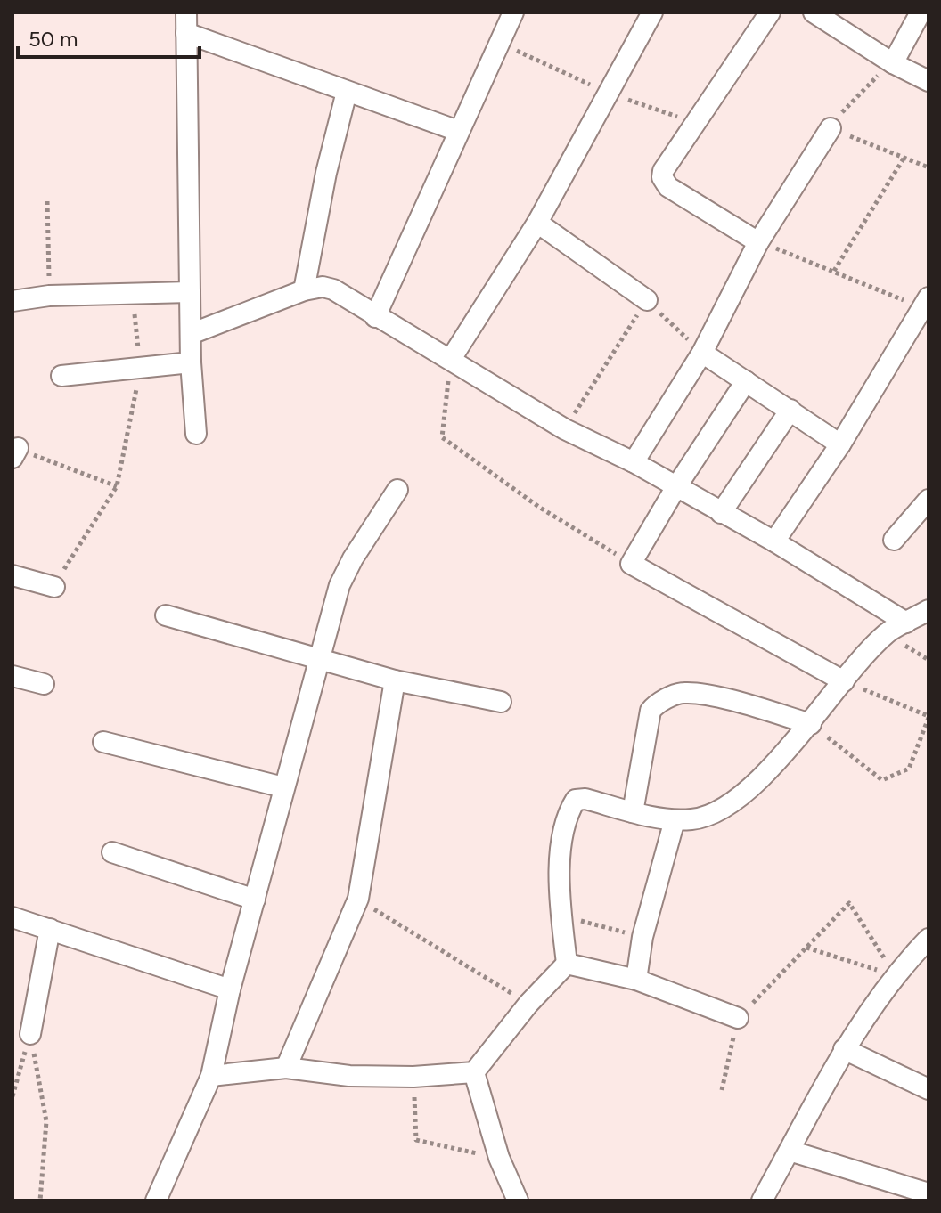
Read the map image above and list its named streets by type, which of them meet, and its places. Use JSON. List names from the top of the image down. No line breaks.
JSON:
{"scale_bar":"50 m"}
